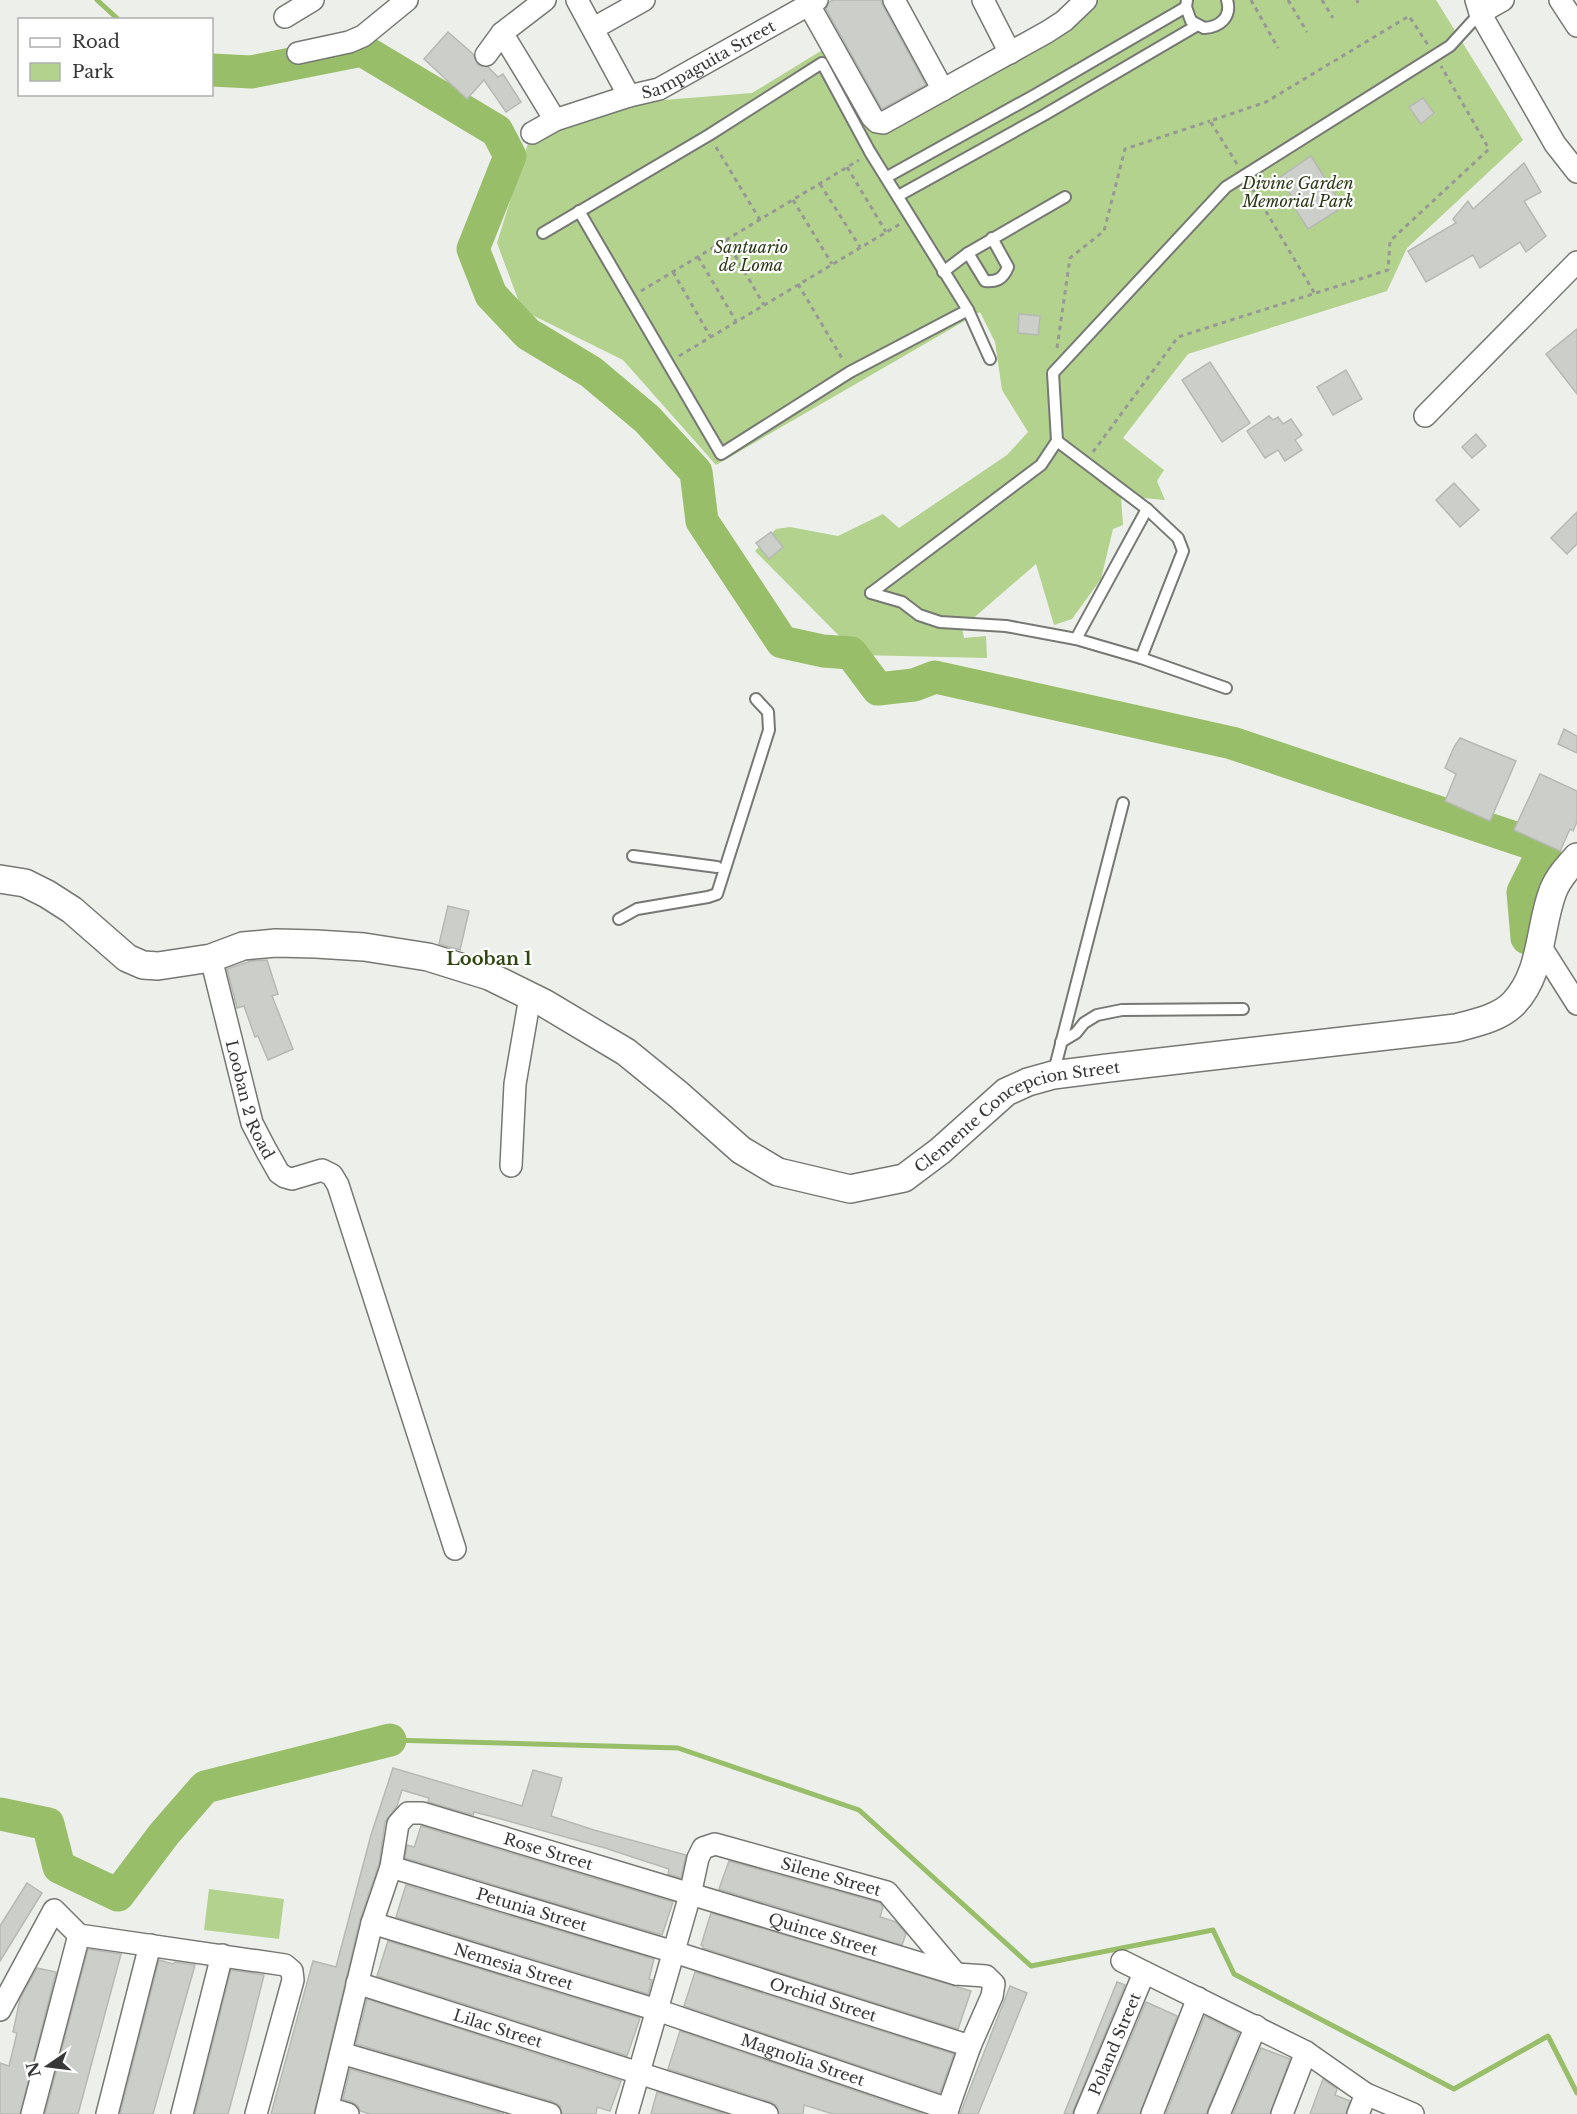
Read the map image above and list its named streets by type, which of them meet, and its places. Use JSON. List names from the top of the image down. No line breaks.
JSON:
{"streets":{"street":["Sampaguita Street","Looban 2 Road","Clemente Concepcion Street","Rose Street","Silene Street","Petunia Street","Quince Street","Nemesia Street","Orchid Street","Lilac Street","Poland Street","Magnolia Street"]},"crossings":[["Looban 2 Road","Clemente Concepcion Street"],["Rose Street","Silene Street"],["Rose Street","Petunia Street"],["Rose Street","Quince Street"],["Silene Street","Quince Street"],["Petunia Street","Orchid Street"],["Quince Street","Orchid Street"],["Nemesia Street","Magnolia Street"]],"districts":["Looban 1"],"parks":["Divine Garden Memorial Park","Santuario de Loma"],"legend":["Road","Park"],"north":"left"}
